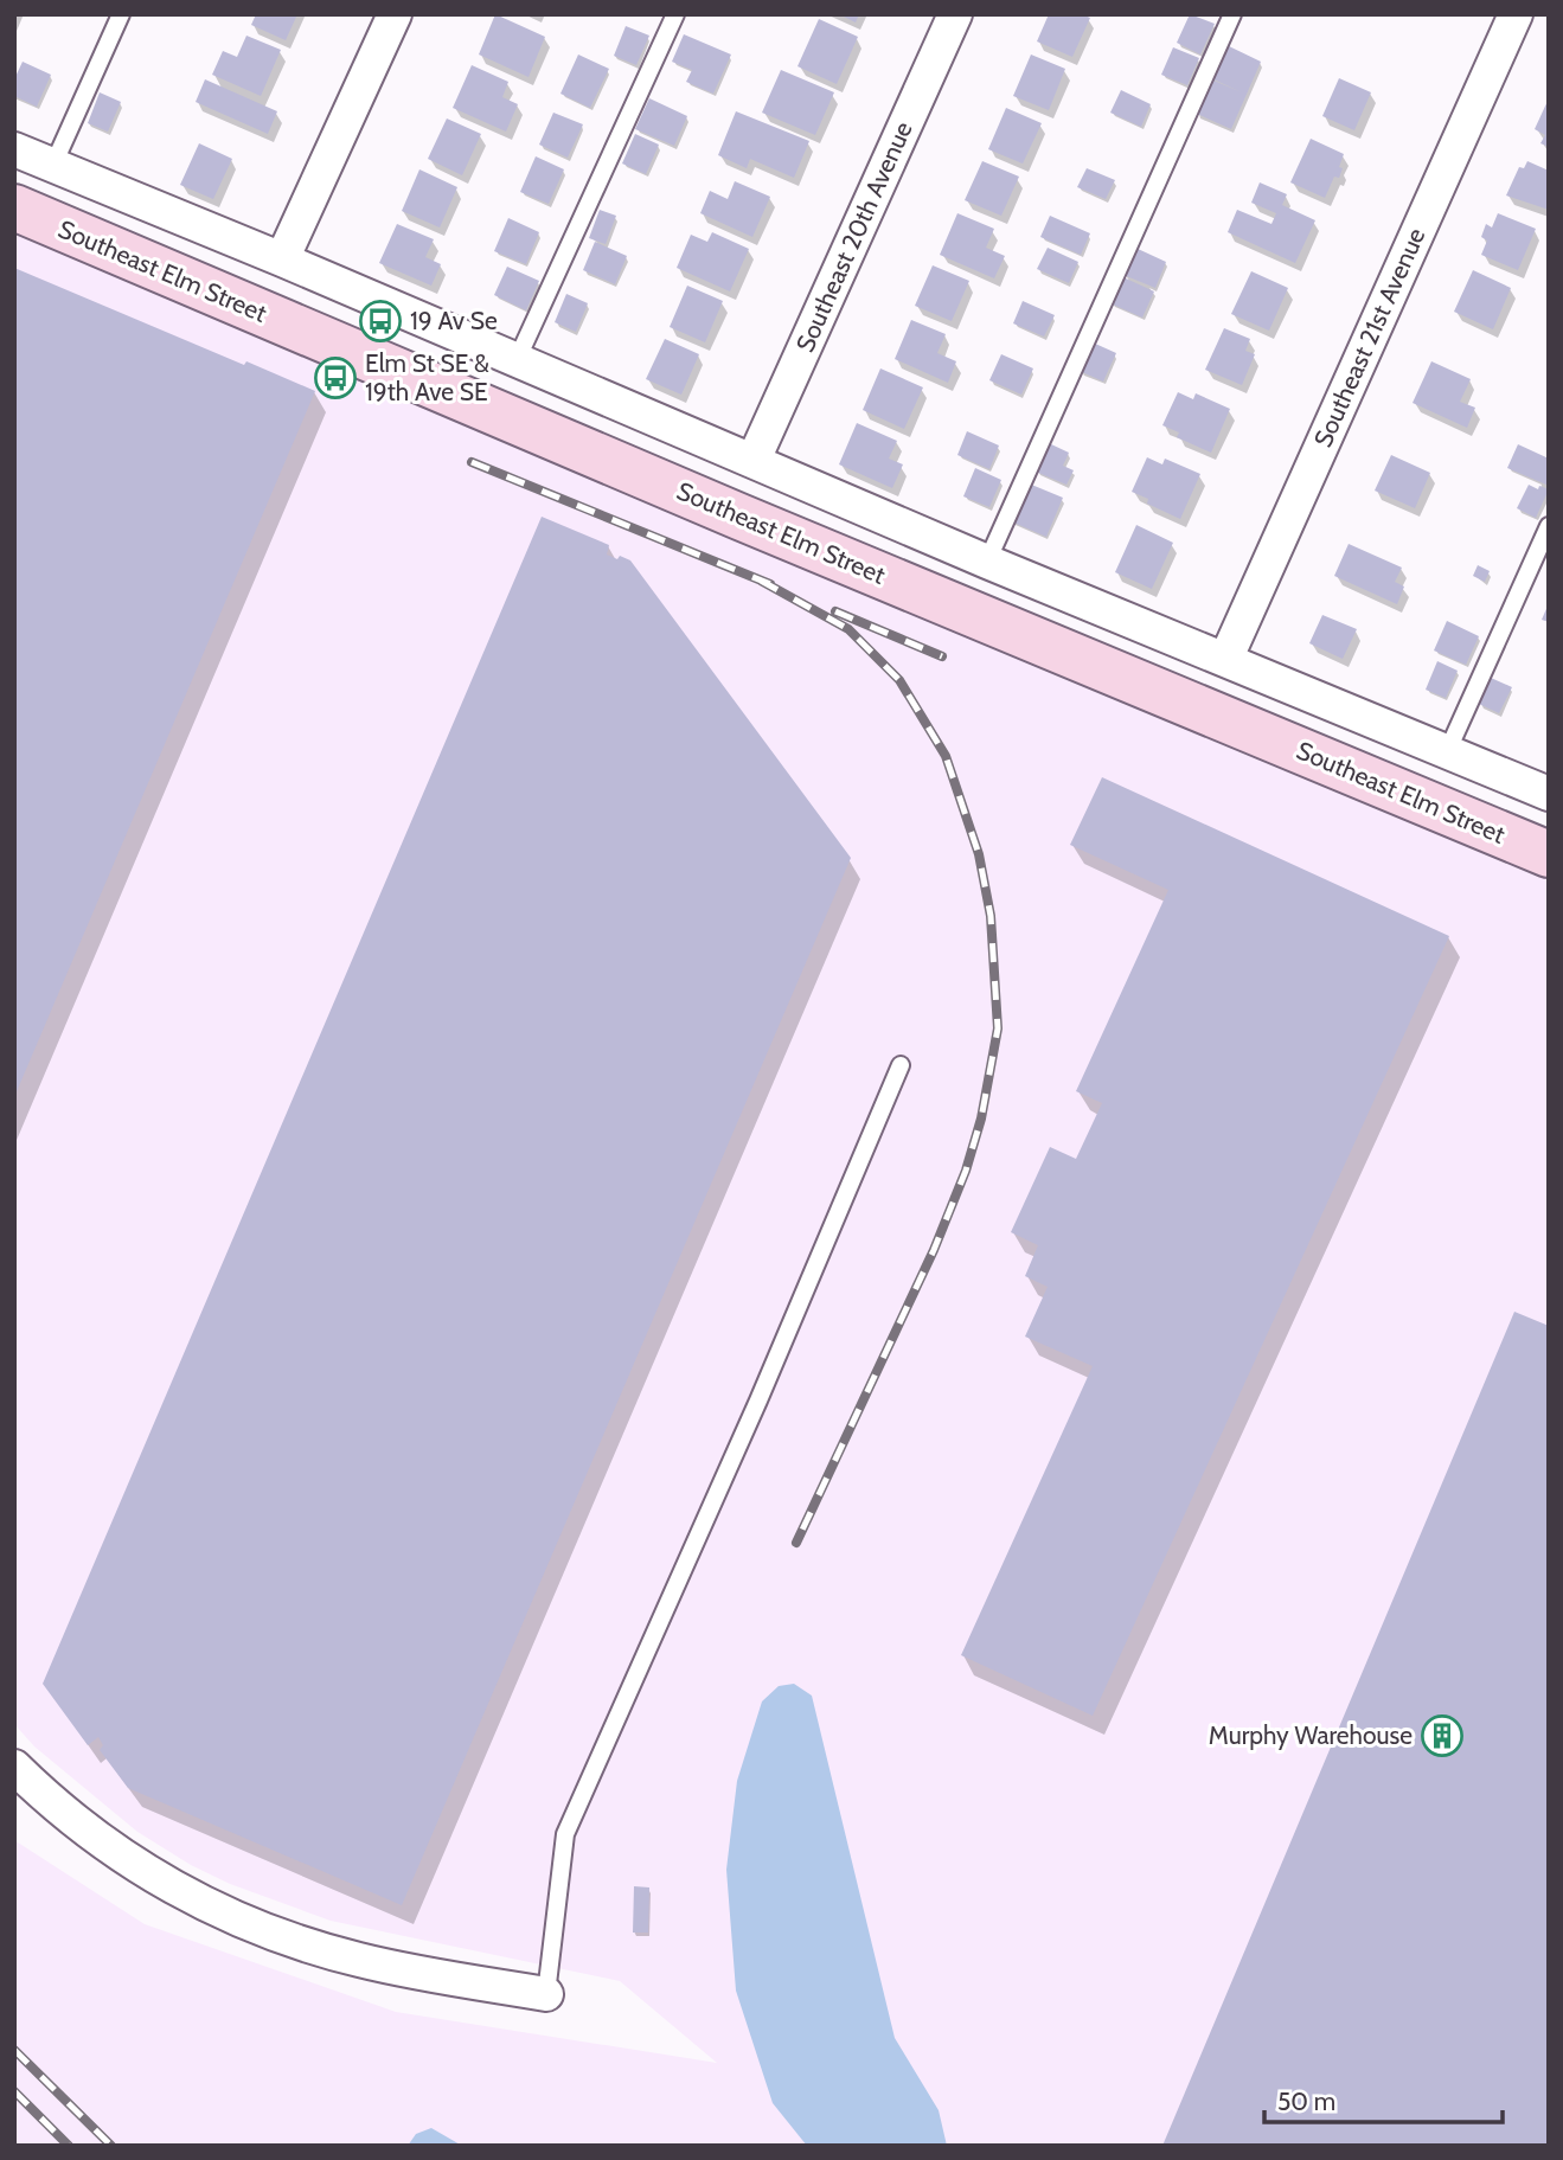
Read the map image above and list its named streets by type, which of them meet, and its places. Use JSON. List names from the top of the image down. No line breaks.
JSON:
{"streets":{"street":["Southeast 20th Avenue","Southeast Elm Street","Southeast 21st Avenue"]},"places":{"bus stop":["19 Av Se","Elm St SE & 19th Ave SE"],"building":["Murphy Warehouse"]},"scale_bar":"50 m"}
